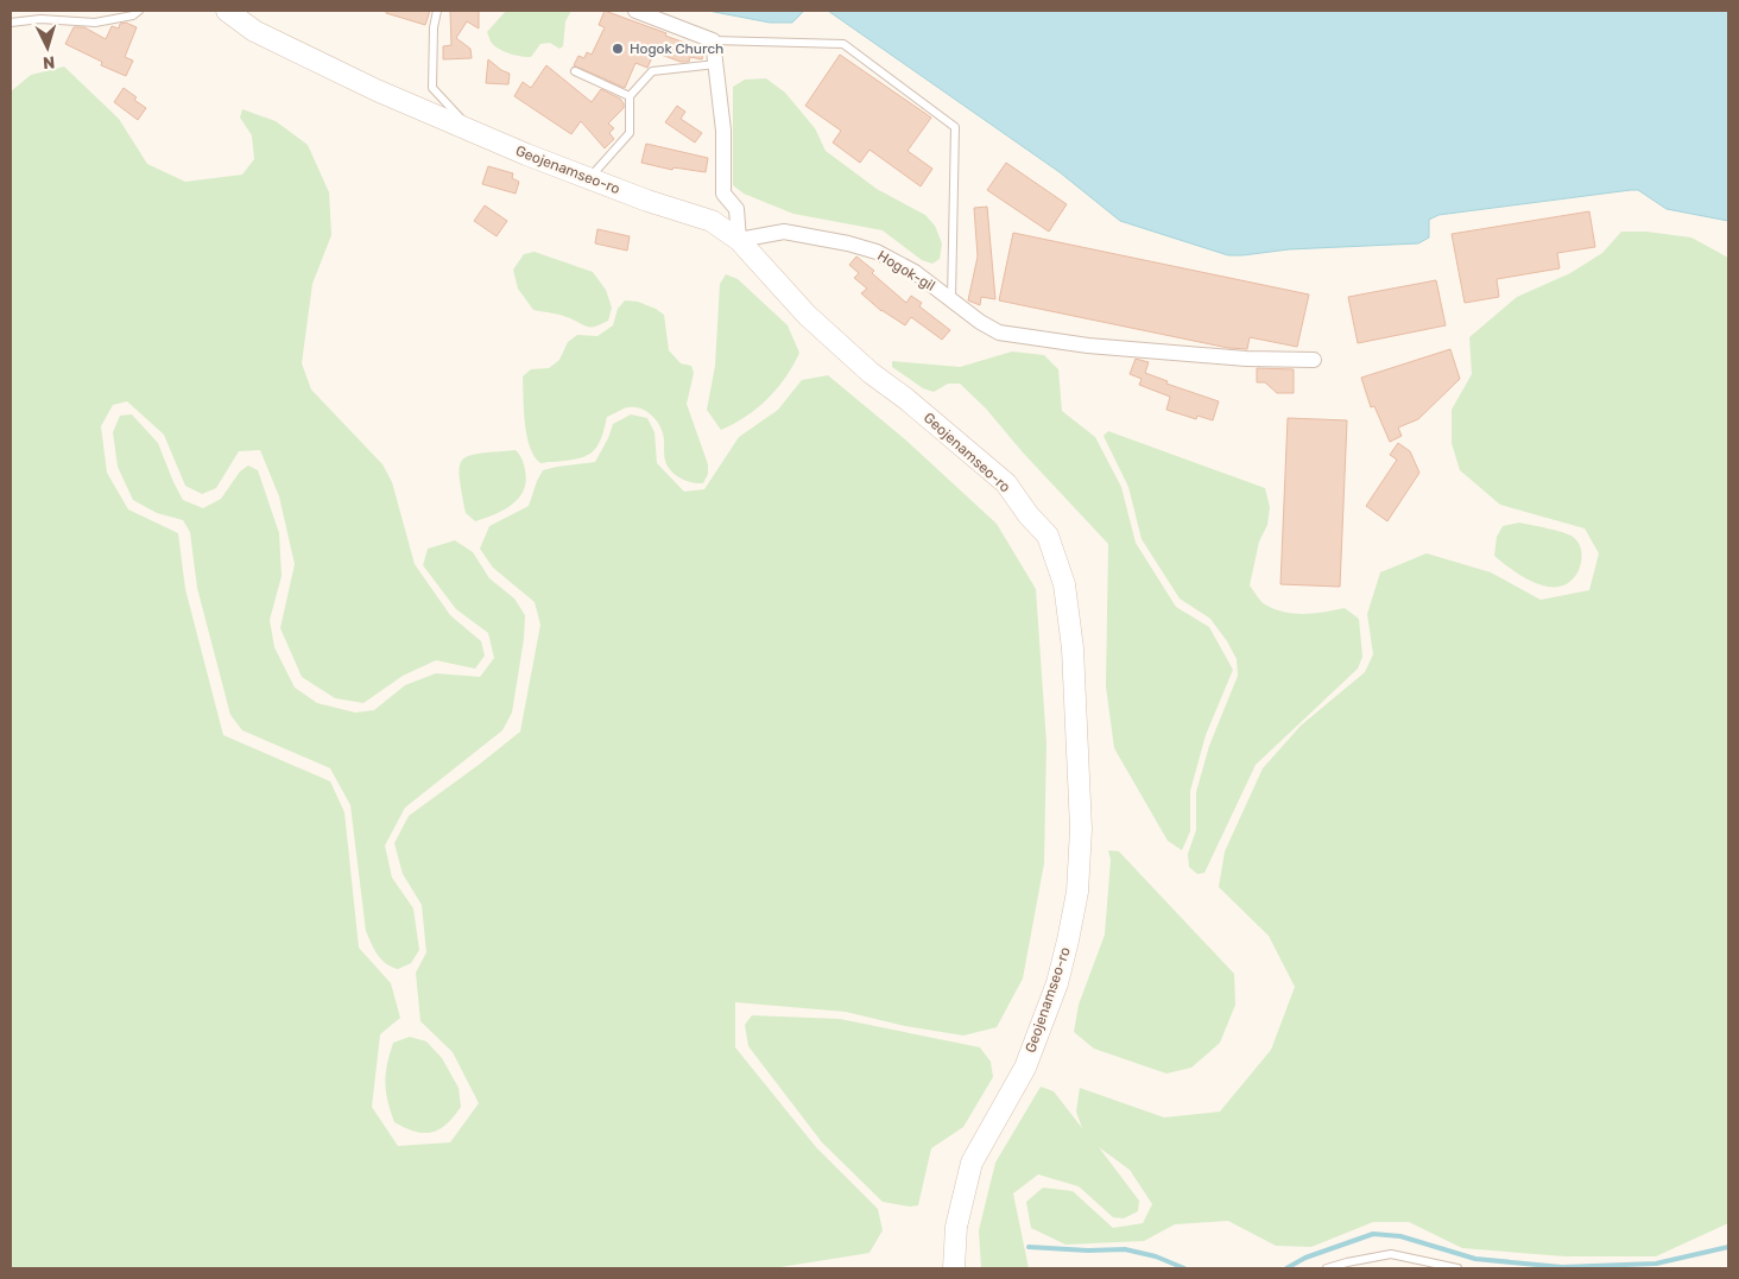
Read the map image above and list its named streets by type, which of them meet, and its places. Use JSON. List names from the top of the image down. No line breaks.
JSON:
{"streets":{"main road":["Geojenamseo-ro"],"street":["Hogok-gil"]},"crossings":[["Geojenamseo-ro","Hogok-gil"]],"places":["Hogok Church"],"north":"bottom"}
